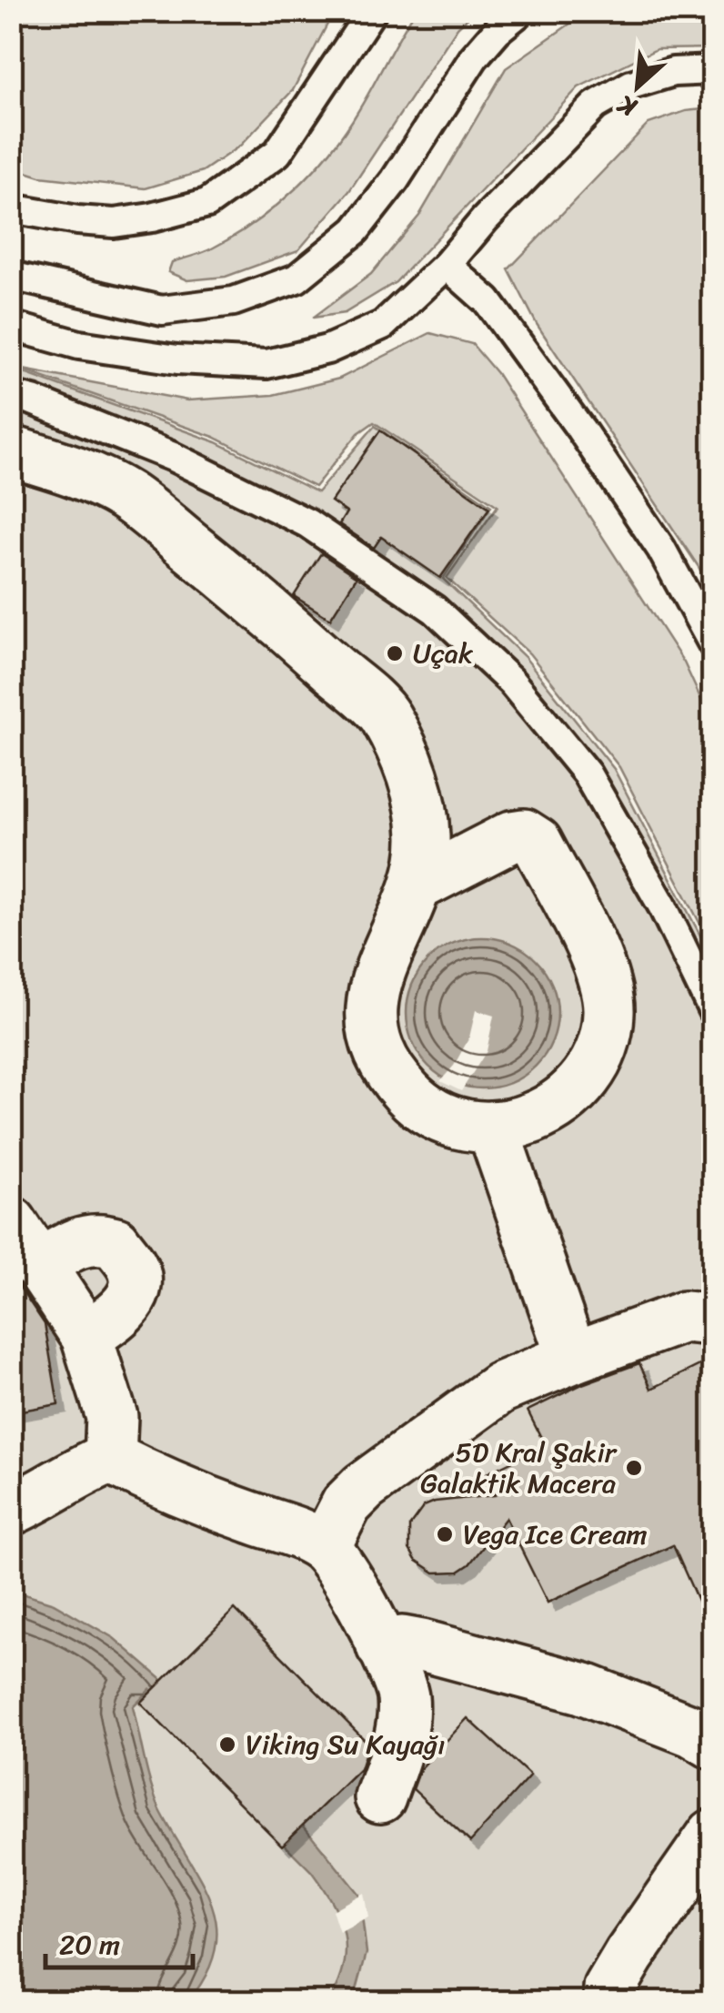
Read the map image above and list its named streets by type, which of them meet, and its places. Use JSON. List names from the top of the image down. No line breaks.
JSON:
{"places":["Uçak","5D Kral Şakir Galaktik Macera","Vega Ice Cream","Viking Su Kayağı"],"scale_bar":"20 m","north":"bottom left"}
